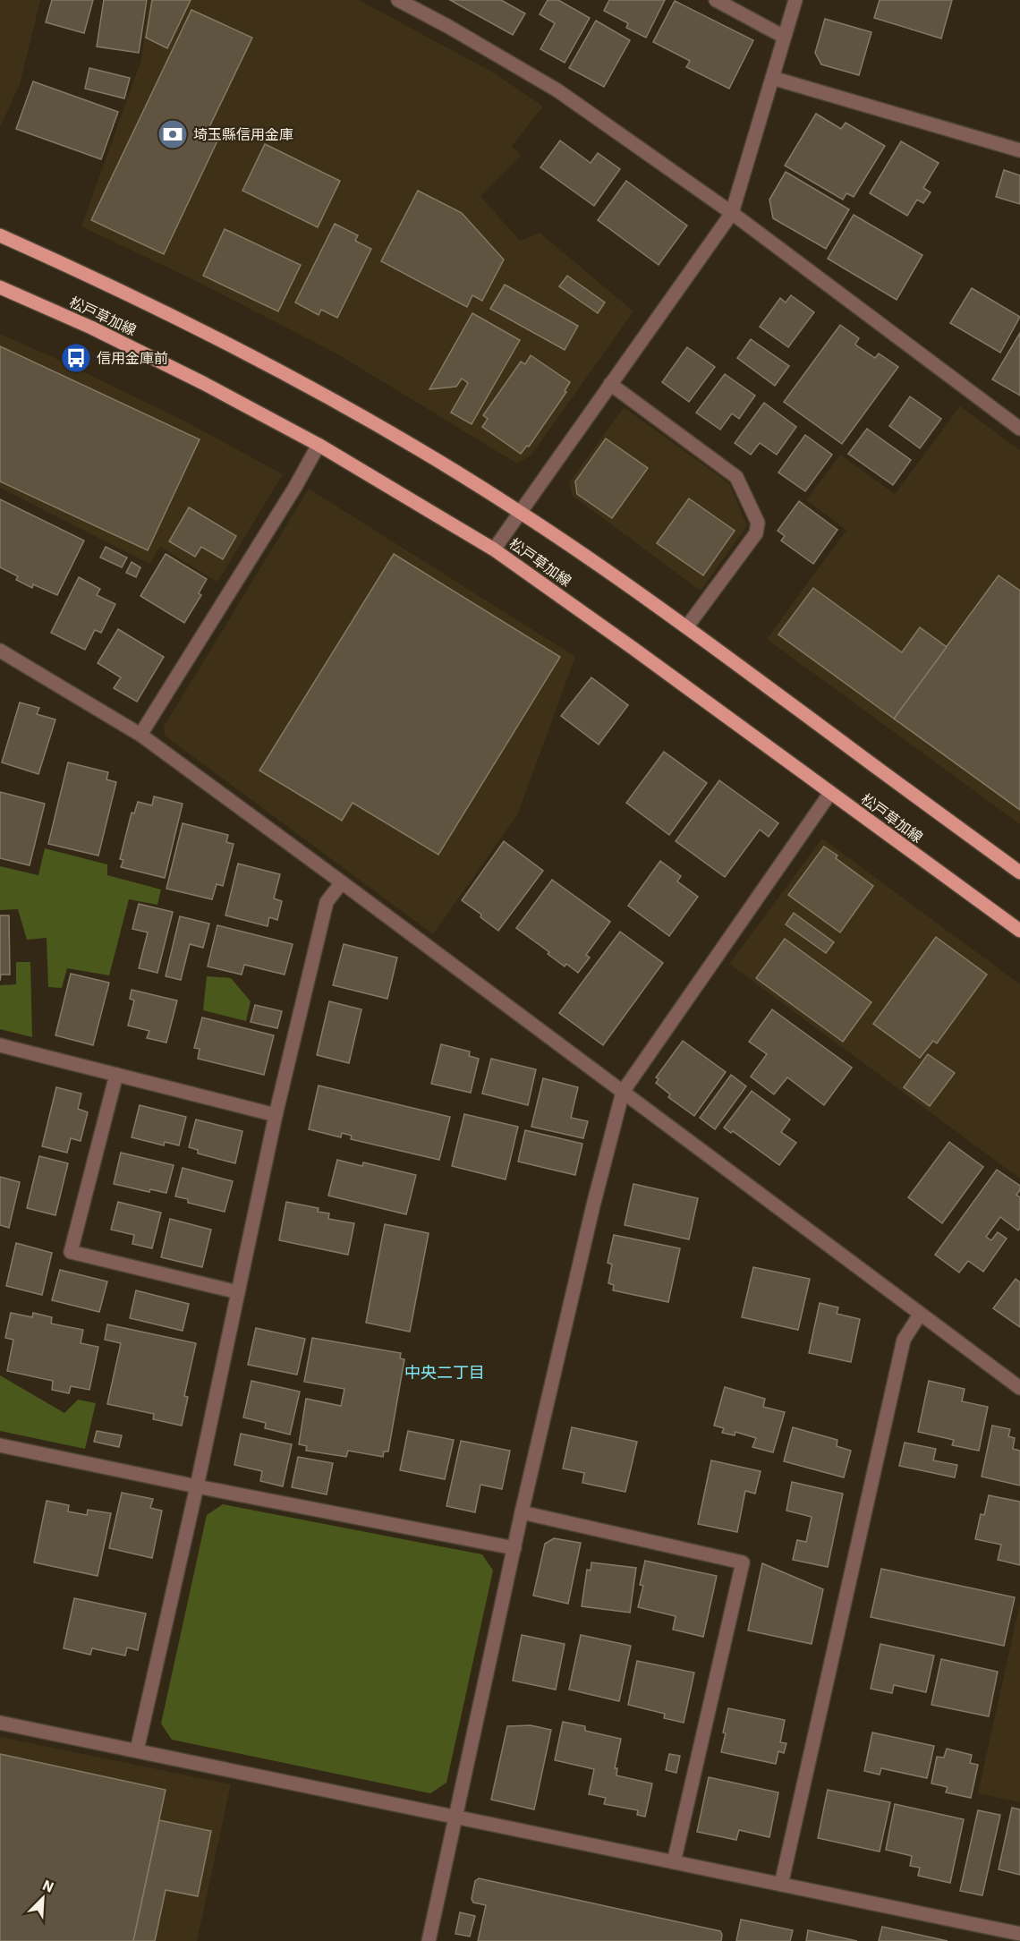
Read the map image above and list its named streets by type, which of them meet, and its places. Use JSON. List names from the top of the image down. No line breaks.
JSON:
{"streets":{"main road":["松戸草加線"]},"districts":["中央二丁目"],"places":{"bank":["埼玉縣信用金庫"],"bus stop":["信用金庫前"]},"north":"top right"}
